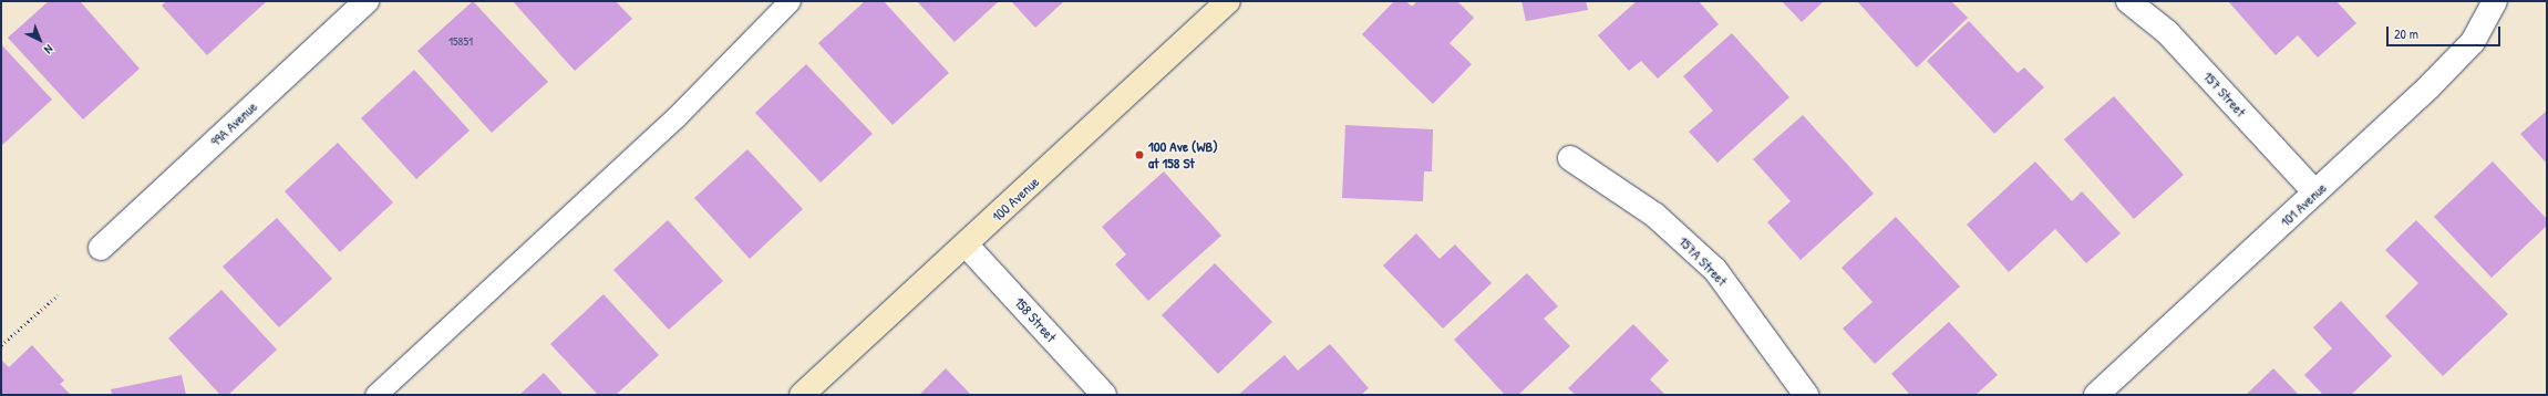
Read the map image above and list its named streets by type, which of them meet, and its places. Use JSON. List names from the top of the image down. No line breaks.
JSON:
{"streets":{"main road":["100 Avenue"],"street":["157 Street","99A Avenue","101 Avenue","157A Street","158 Street"]},"crossings":[["157 Street","101 Avenue"],["100 Avenue","158 Street"]],"places":["100 Ave (WB) at 158 St"],"house_numbers":["15851"],"scale_bar":"20 m","north":"bottom right"}
